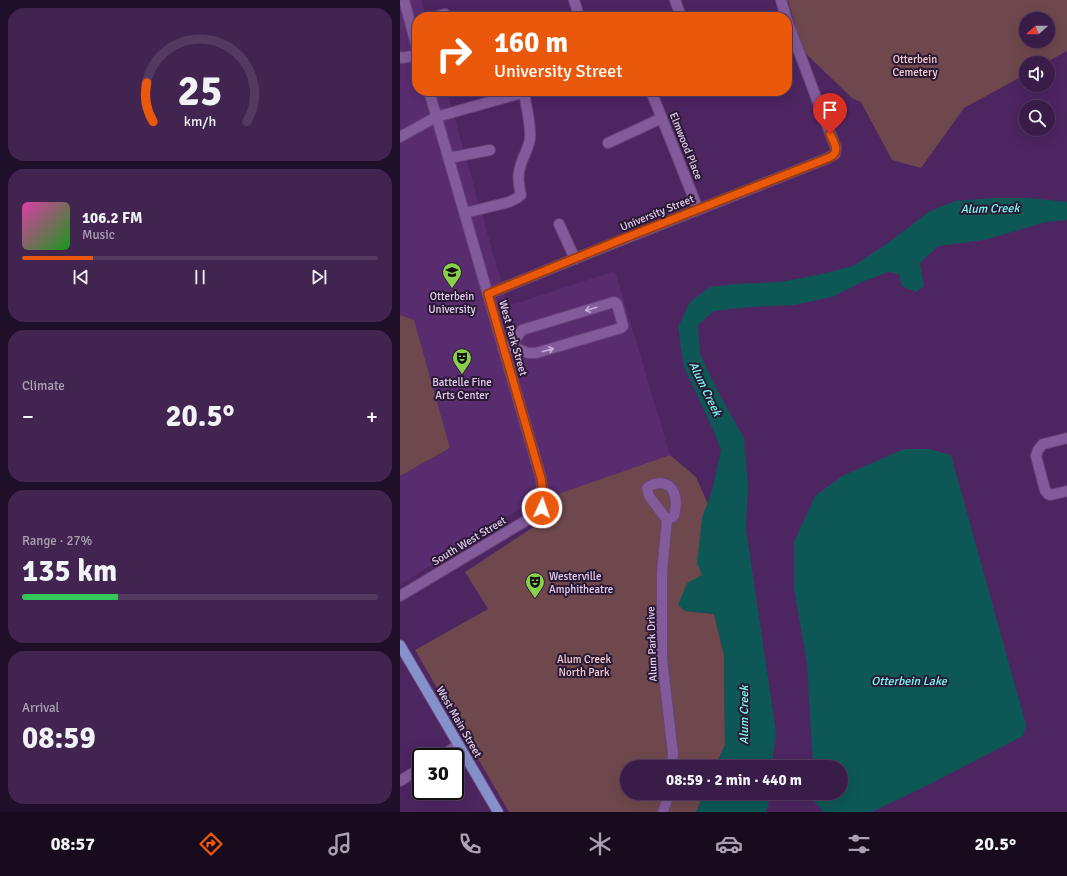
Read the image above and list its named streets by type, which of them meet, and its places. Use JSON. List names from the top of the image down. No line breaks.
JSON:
{"streets":{"main road":["West Main Street"],"street":["Elmwood Place","University Street","West Park Street","South West Street","Alum Park Drive"]},"crossings":[["Elmwood Place","University Street"],["University Street","West Park Street"],["West Park Street","South West Street"]],"water":["Alum Creek","Otterbein Lake"],"parks":["Otterbein Cemetery","Alum Creek North Park"],"places":{"school or university":["Otterbein University"],"theatre":["Battelle Fine Arts Center","Westerville Amphitheatre"]},"north":"left","page":{"turn":["160 m","University Street"],"song":["106.2 FM","Music"],"tile":["Climate",["Range · 27%","135 km"],["Arrival","08:59"]],"heat":["−","20.5°","+"],"limit":"30","trip":"08:59 · 2 min · 440 m","tabs":["08:57","20.5°"],"gauge":["25","km/h"]}}
